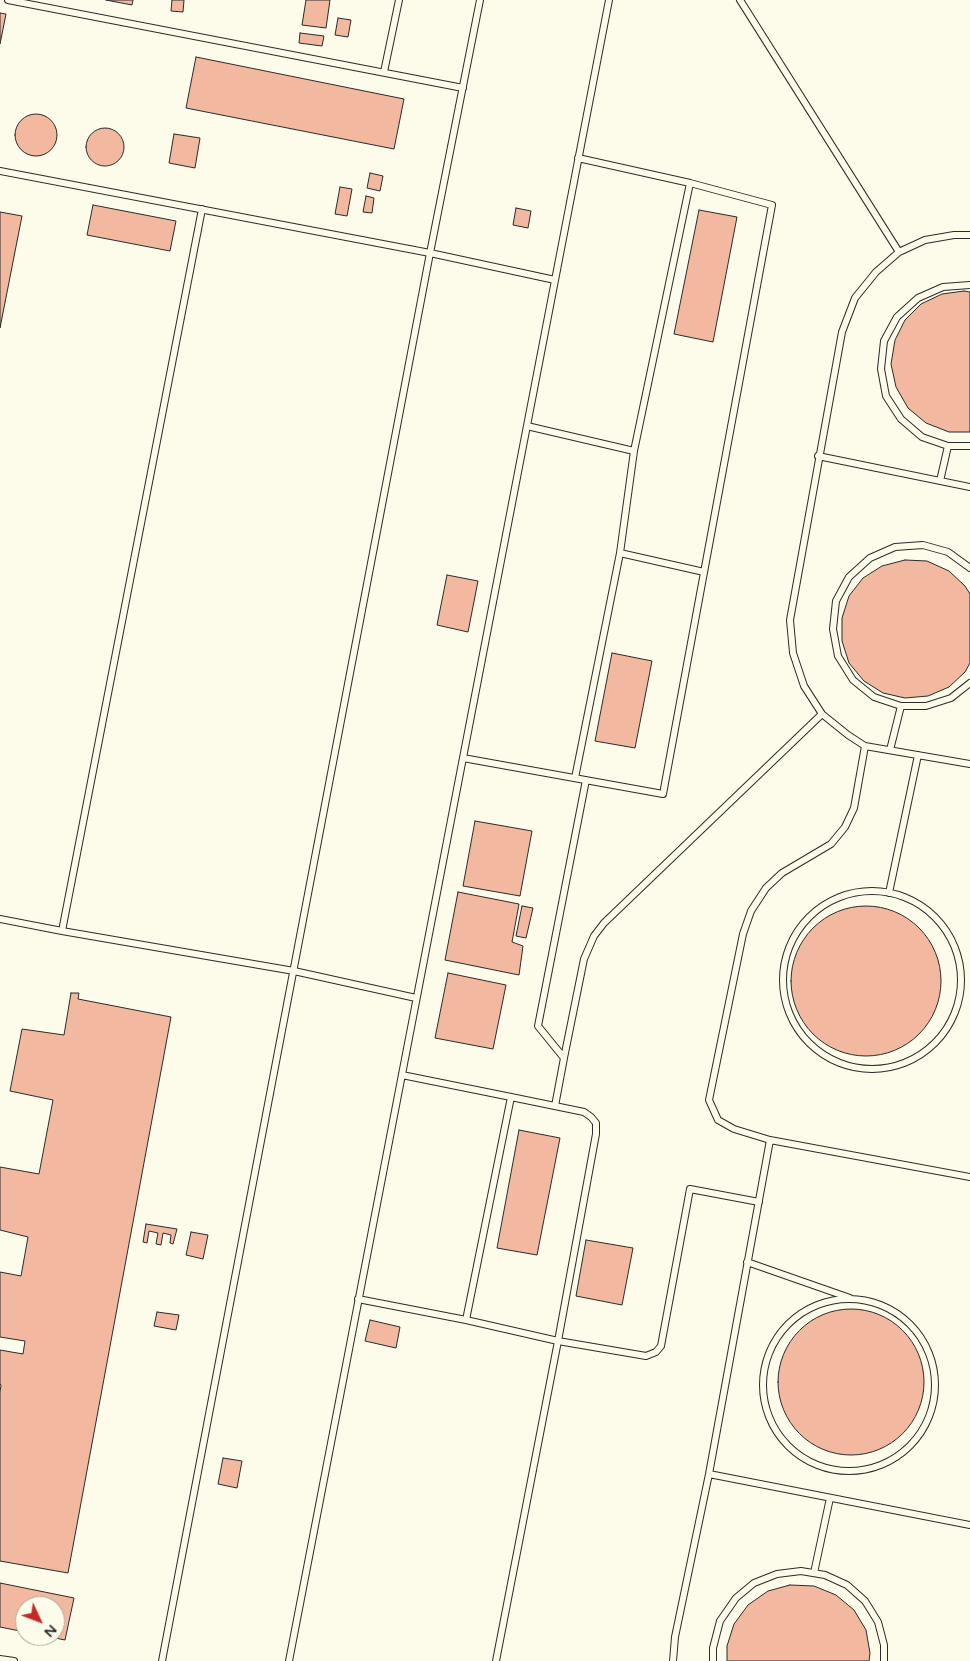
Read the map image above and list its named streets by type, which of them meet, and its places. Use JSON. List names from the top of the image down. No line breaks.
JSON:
{"north":"bottom right"}
